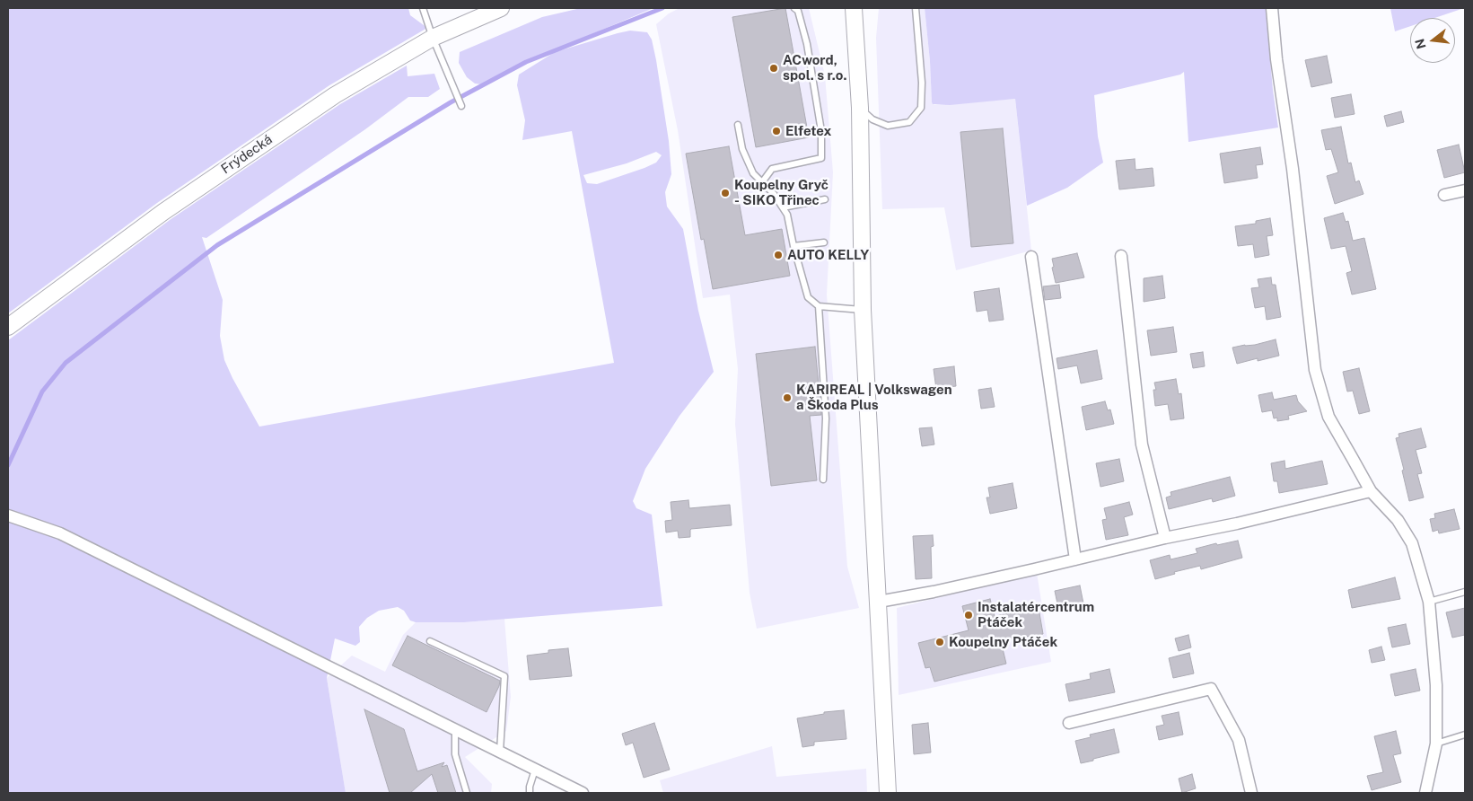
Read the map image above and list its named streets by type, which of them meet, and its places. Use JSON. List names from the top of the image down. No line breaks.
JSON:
{"streets":{"main road":["Frýdecká"]},"places":["ACword, spol. s r.o.","Elfetex","Koupelny Gryč - SIKO Třinec","AUTO KELLY","KARIREAL | Volkswagen a Škoda Plus","Instalatércentrum Ptáček","Koupelny Ptáček"],"north":"left"}
